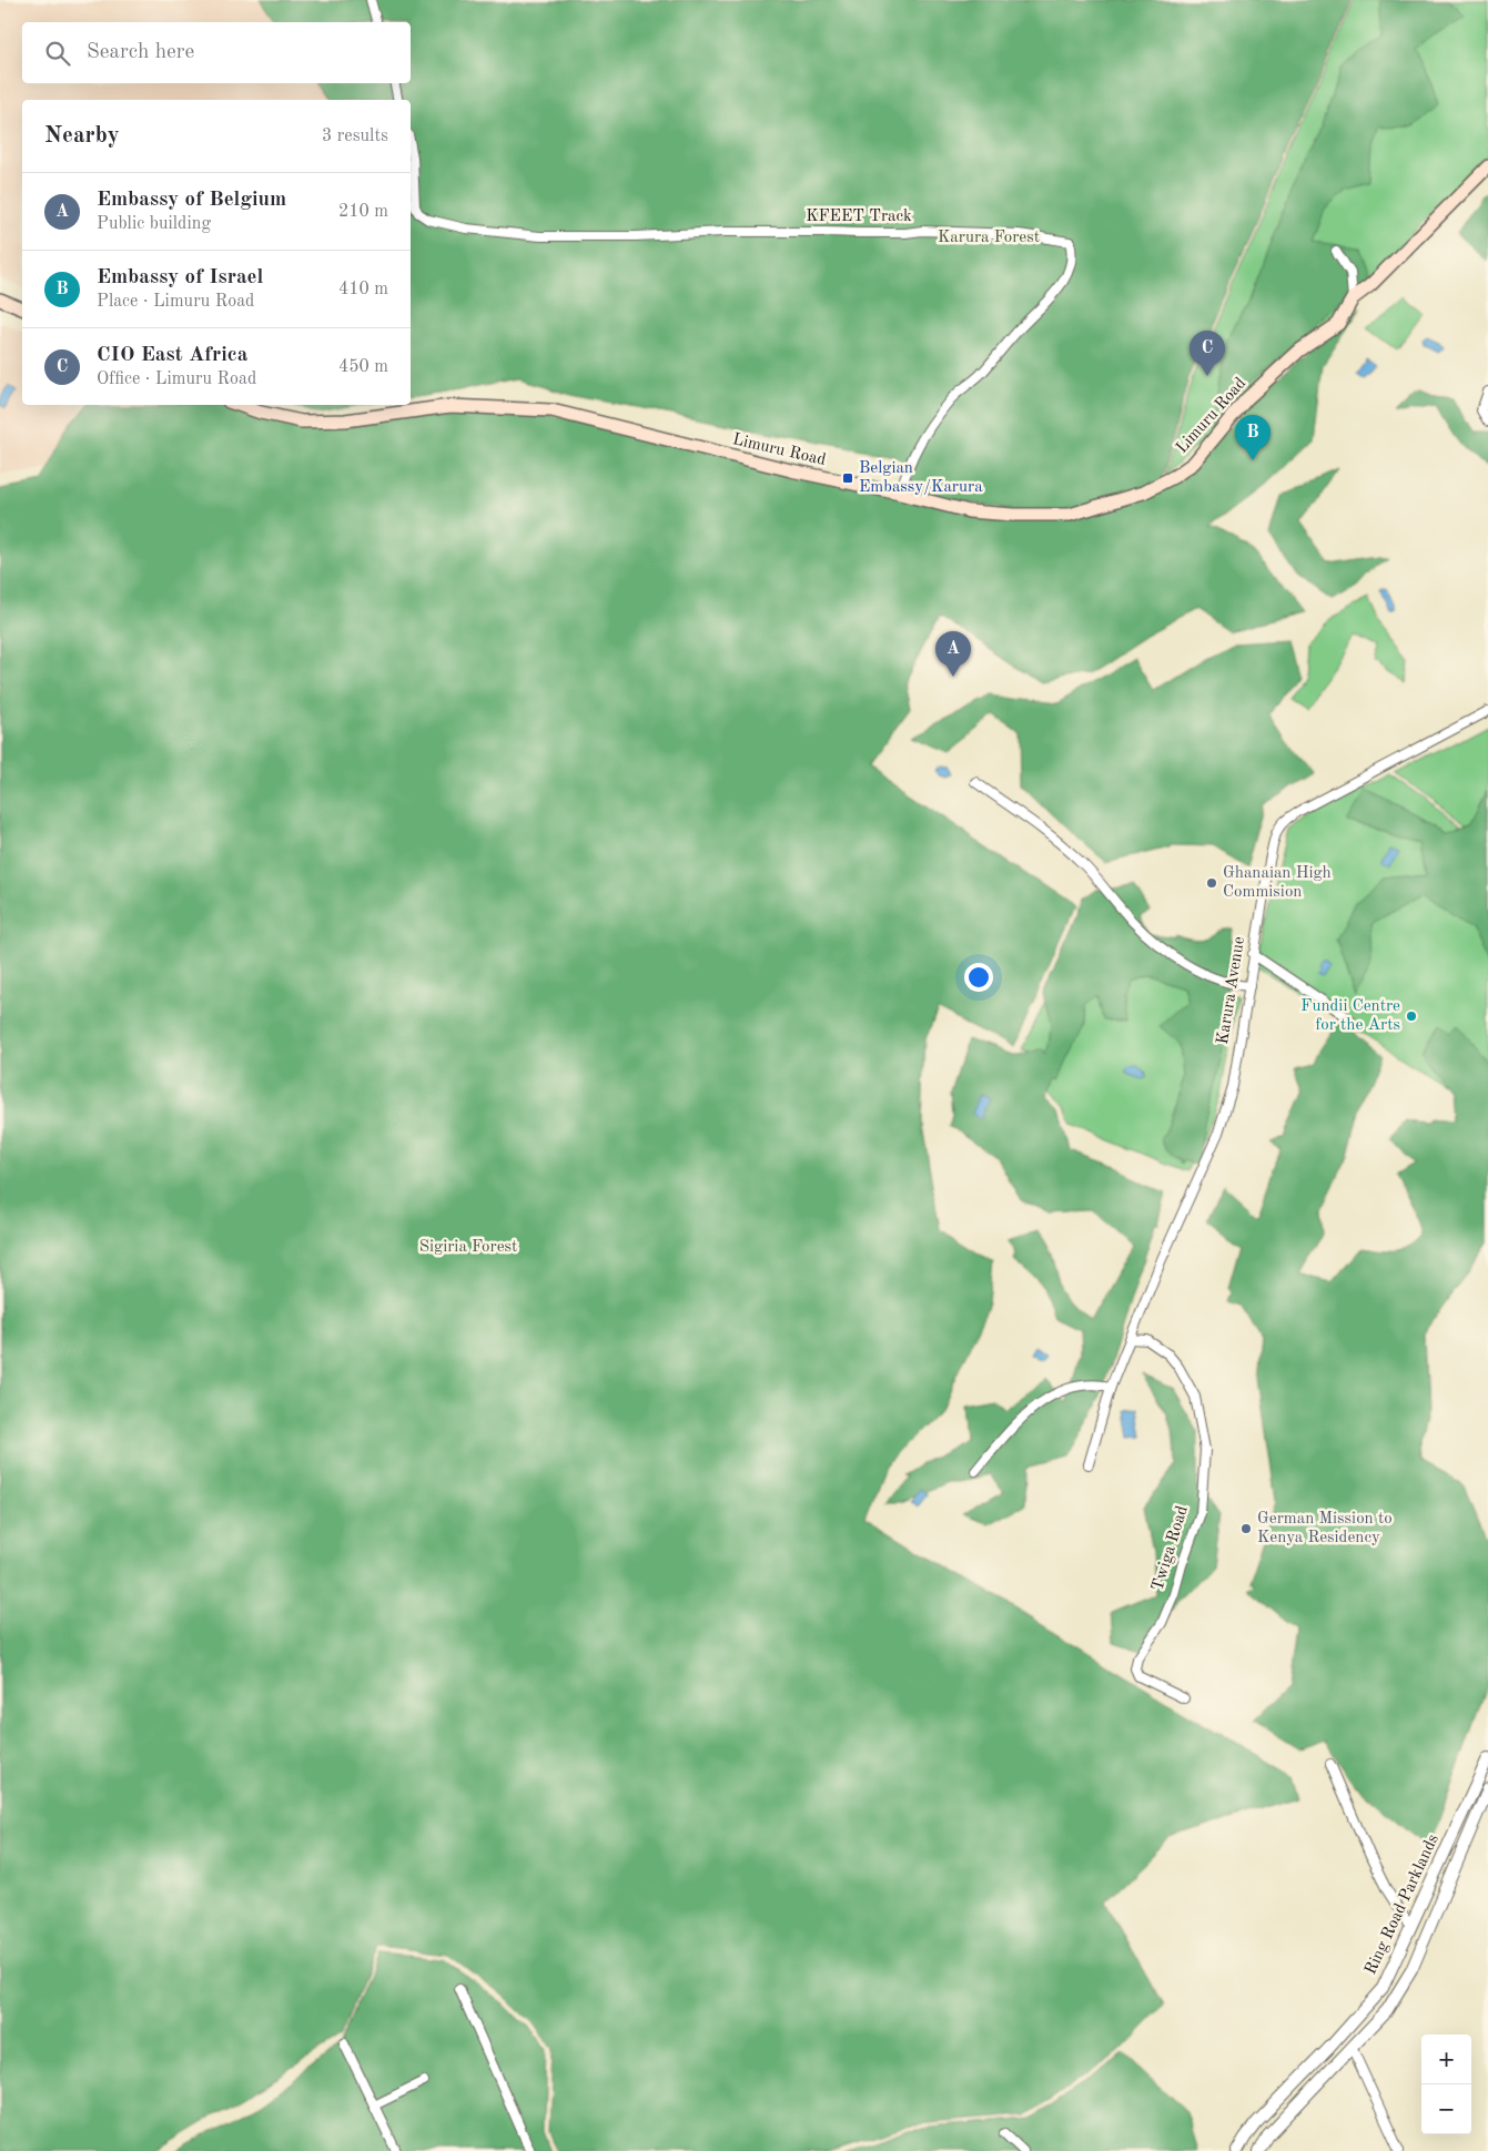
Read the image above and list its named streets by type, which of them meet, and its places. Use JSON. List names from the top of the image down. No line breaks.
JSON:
{"streets":{"main road":["Limuru Road"],"street":["KFEET Track","Karura Avenue","Twiga Road","Ring Road Parklands"]},"crossings":[["KFEET Track","Limuru Road"],["Karura Avenue","Twiga Road"]],"parks":["Karura Forest","Sigiria Forest"],"places":{"transit":["Belgian Embassy/Karura"],"other":["Ghanaian High Commision","Fundii Centre for the Arts","German Mission to Kenya Residency"]},"page":{"search":"Search here","heading":["Nearby","3 results"],"list":[{"mark":"A","name":"Embassy of Belgium","note":"Public building","value":"210 m"},{"mark":"B","name":"Embassy of Israel","note":"Place · Limuru Road","value":"410 m"},{"mark":"C","name":"CIO East Africa","note":"Office · Limuru Road","value":"450 m"}],"pins":["C","B","A"],"map_buttons":["+","−"]}}
